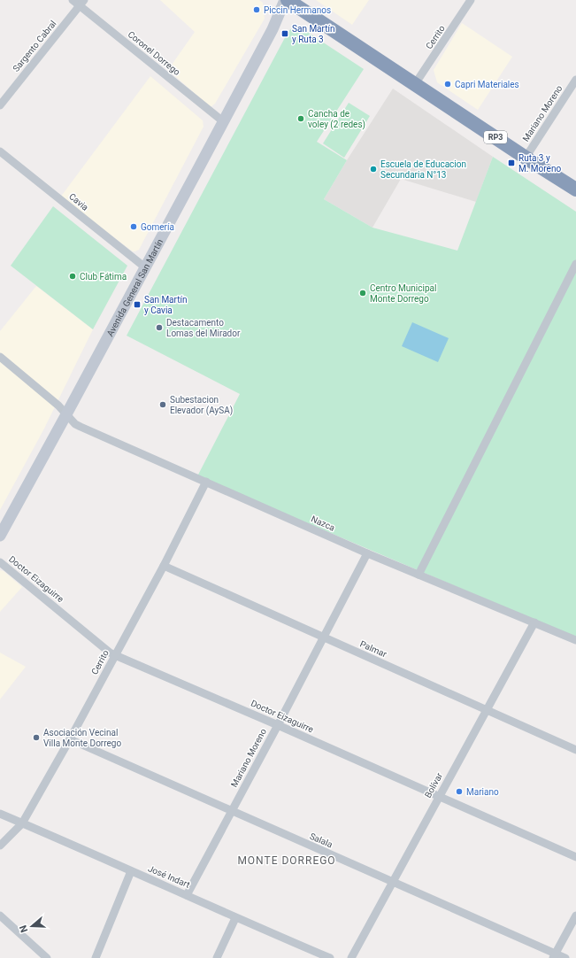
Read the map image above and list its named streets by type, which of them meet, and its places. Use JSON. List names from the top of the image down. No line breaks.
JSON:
{"streets":{"highway":["RP3"],"main road":["Avenida General San Martín"],"street":["Cerrito","Sargento Cabral","Coronel Dorrego","Mariano Moreno","Cavia","Nazca","Doctor Eizaguirre","Palmar","Bolívar","Salala","José Indart"]},"crossings":[["Cerrito","RP3"],["Cerrito","Nazca"],["Cerrito","Doctor Eizaguirre"],["Cerrito","Palmar"],["Cerrito","Salala"],["Cerrito","José Indart"],["Sargento Cabral","Coronel Dorrego"],["Coronel Dorrego","Avenida General San Martín"],["Mariano Moreno","RP3"],["Mariano Moreno","Nazca"],["Mariano Moreno","Doctor Eizaguirre"],["Mariano Moreno","Palmar"],["Mariano Moreno","Salala"],["Mariano Moreno","José Indart"],["RP3","Avenida General San Martín"],["Cavia","Avenida General San Martín"],["Avenida General San Martín","Nazca"],["Nazca","Bolívar"],["Doctor Eizaguirre","Bolívar"],["Palmar","Bolívar"],["Bolívar","Salala"]],"districts":["MONTE DORREGO"],"places":{"other":["Piccin Hermanos","Capri Materiales","Cancha de voley (2 redes)","Escuela de Educacion Secundaria N°13","Gomería","Club Fátima","Centro Municipal Monte Dorrego","Destacamento Lomas del Mirador","Subestacion Elevador (AySA)","Asociación Vecinal Villa Monte Dorrego","Mariano"],"transit":["San Martín y Ruta 3","Ruta 3 y M. Moreno","San Martín y Cavia"]},"north":"left"}
